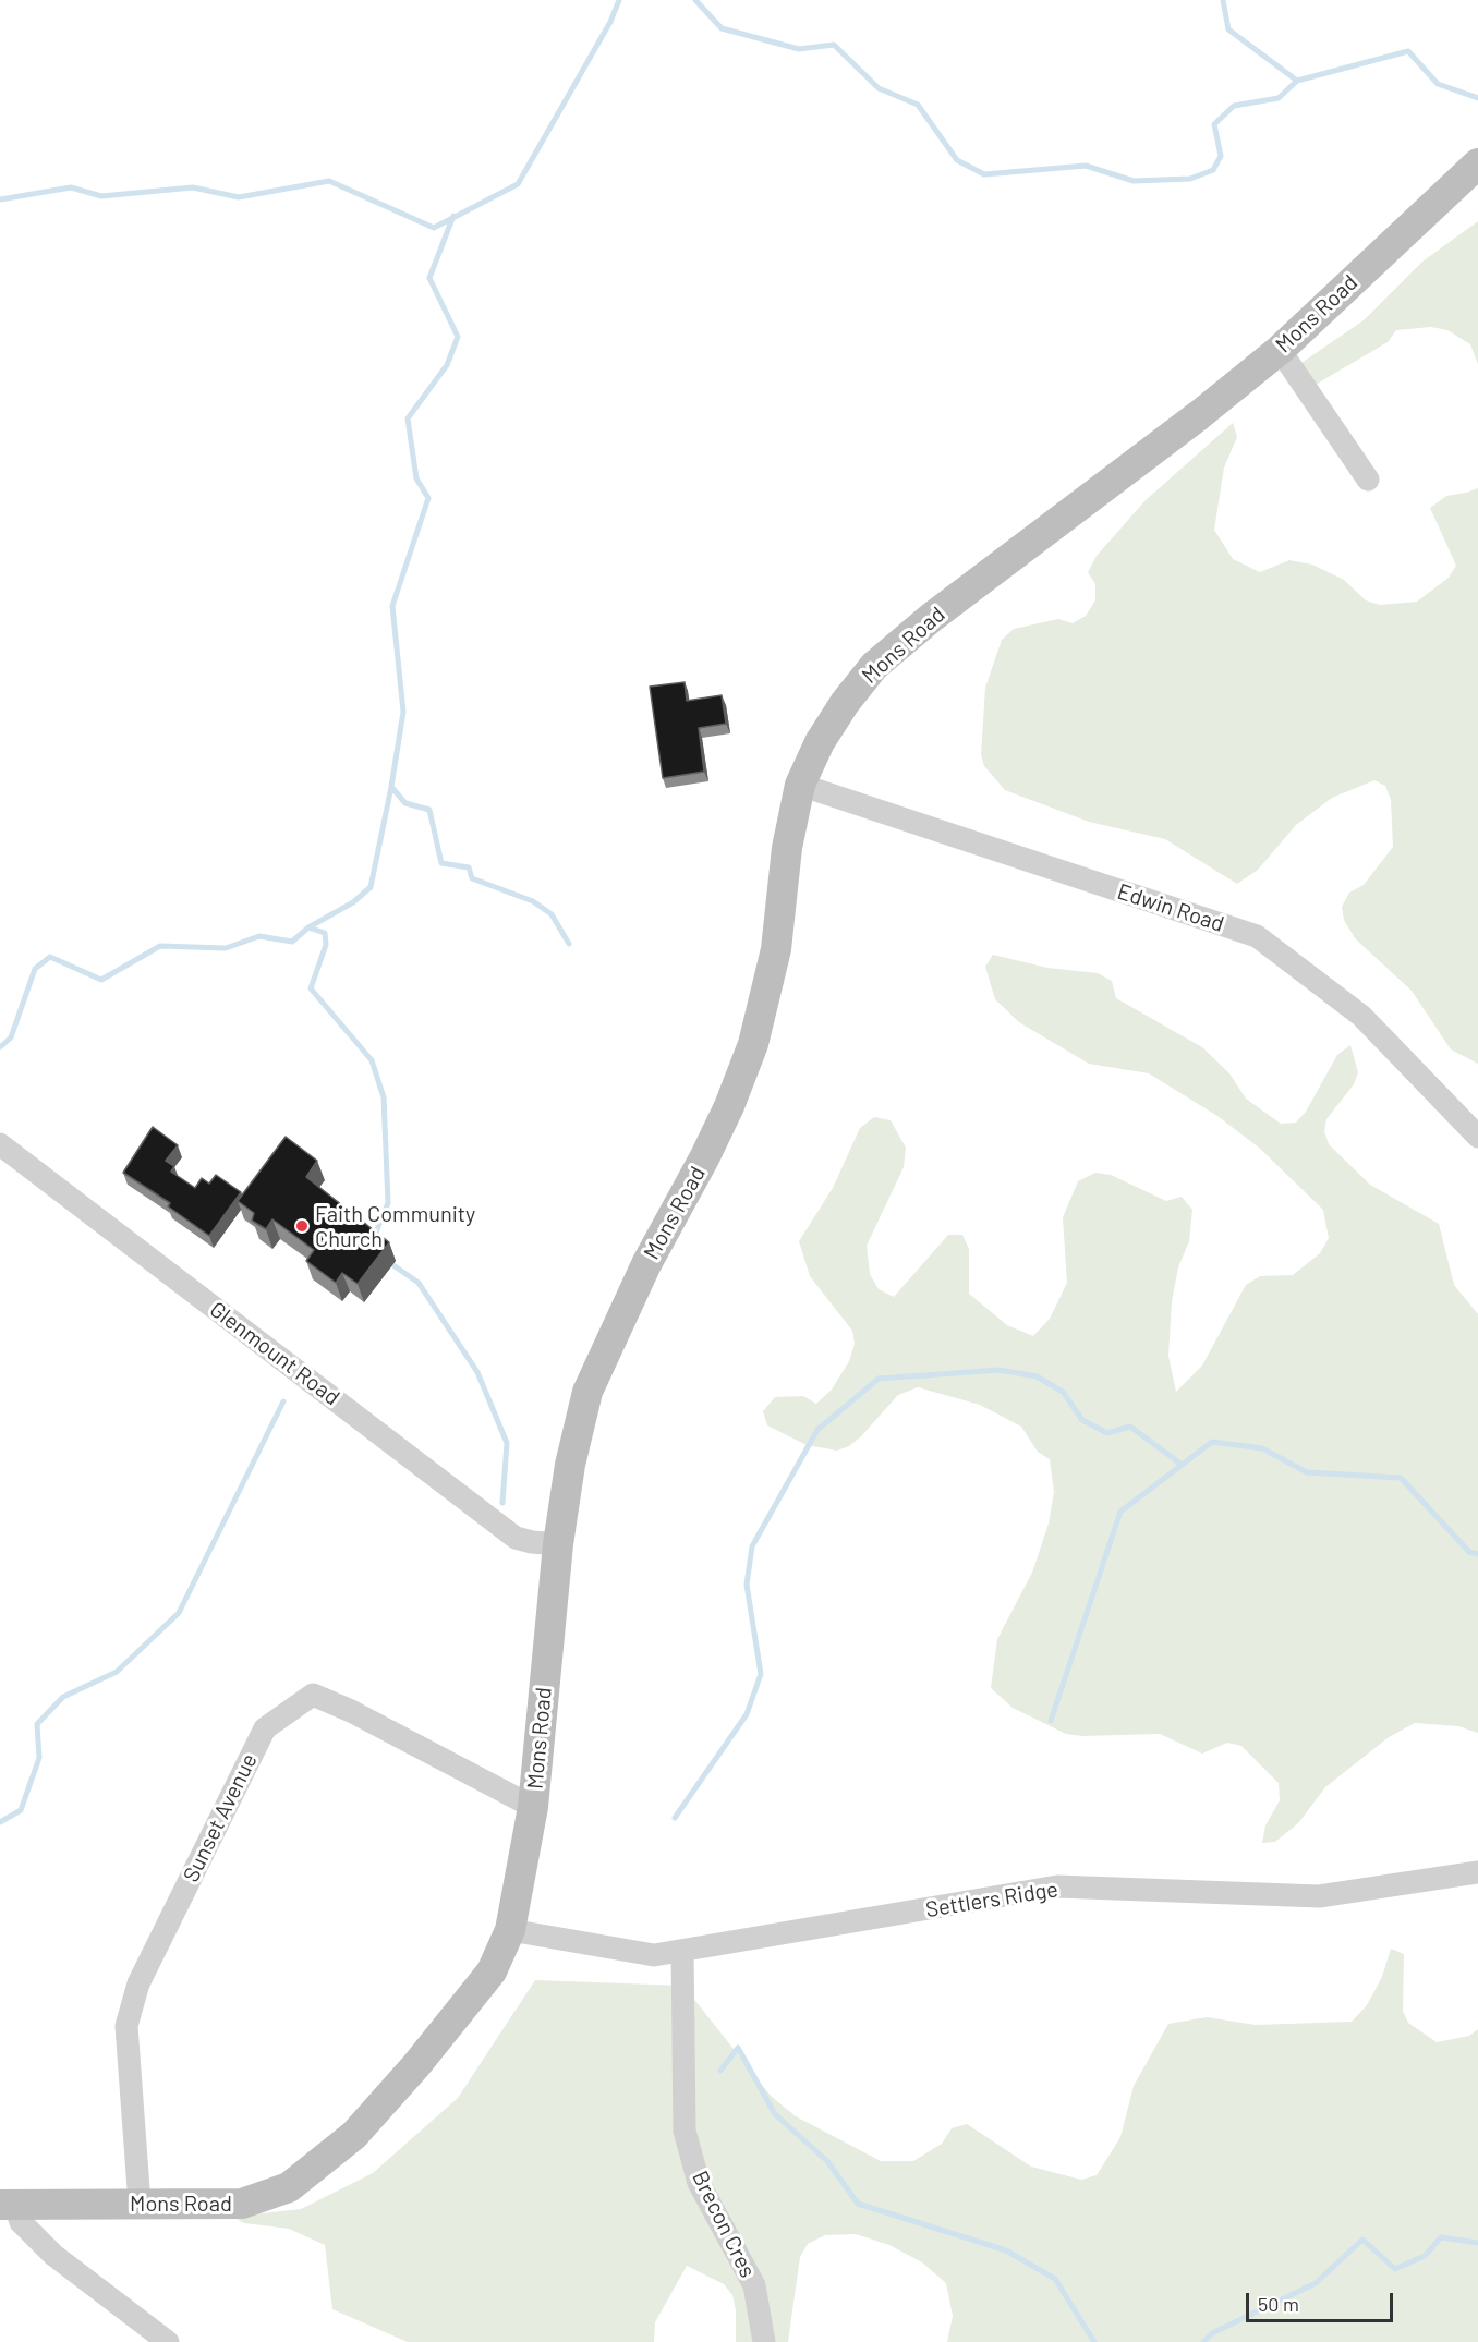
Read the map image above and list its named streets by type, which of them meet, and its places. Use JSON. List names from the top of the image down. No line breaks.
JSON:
{"streets":{"main road":["Mons Road"],"street":["Edwin Road","Glenmount Road","Sunset Avenue","Settlers Ridge","Brecon Cres"]},"crossings":[["Mons Road","Edwin Road"],["Mons Road","Glenmount Road"],["Mons Road","Sunset Avenue"],["Mons Road","Settlers Ridge"],["Settlers Ridge","Brecon Cres"]],"places":["Faith Community Church"],"scale_bar":"50 m"}
